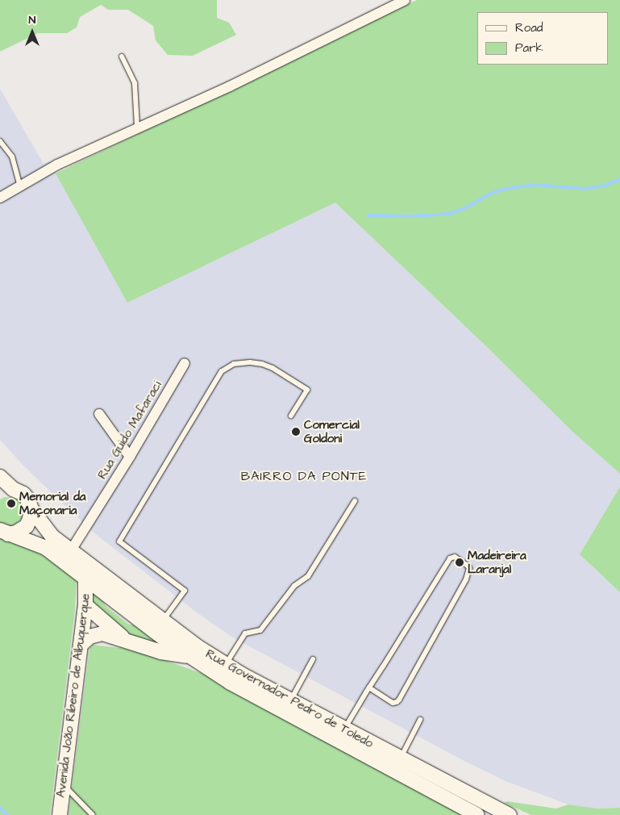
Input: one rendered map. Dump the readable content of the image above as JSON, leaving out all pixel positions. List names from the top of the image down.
{
  "streets": {
    "main road": ["Avenida João Ribeiro de Albuquerque", "Rua Governador Pedro de Toledo"],
    "street": ["Rua Guido Mafaraci"]
  },
  "crossings": [
    ["Rua Guido Mafaraci", "Rua Governador Pedro de Toledo"],
    ["Avenida João Ribeiro de Albuquerque", "Rua Governador Pedro de Toledo"]
  ],
  "districts": ["BAIRRO DA PONTE"],
  "places": ["Comercial Goldoni", "Memorial da Maçonaria", "Madeireira Laranjal"],
  "legend": ["Road", "Park"],
  "north": "top"
}
